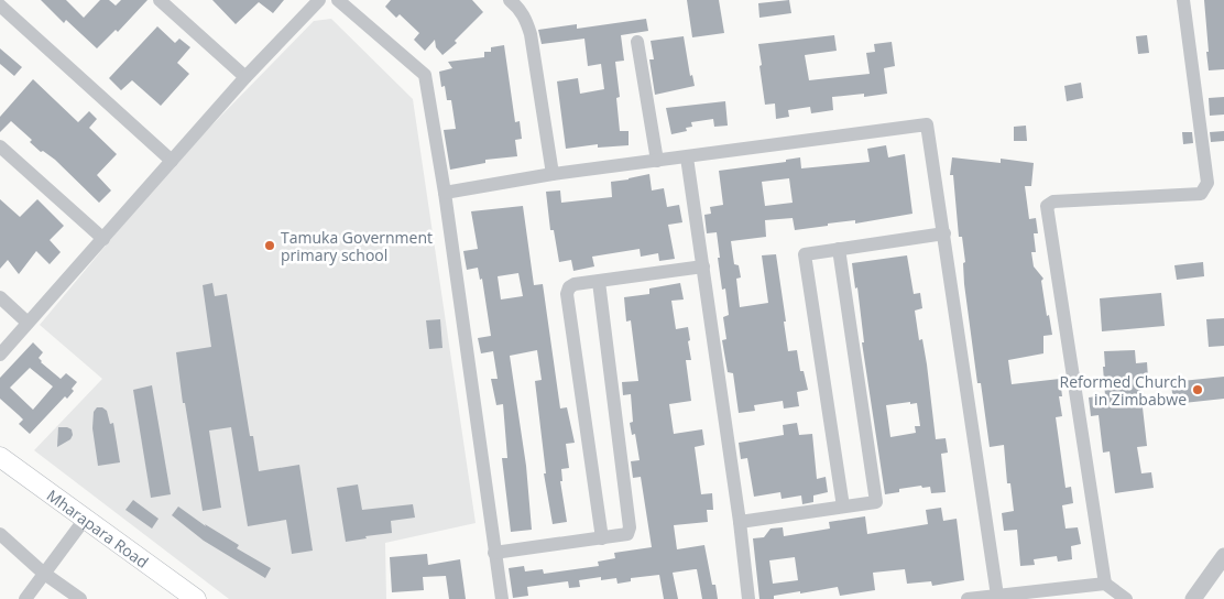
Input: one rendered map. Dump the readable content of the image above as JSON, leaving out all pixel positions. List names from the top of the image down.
{
  "streets": {
    "main road": ["Mharapara Road"]
  },
  "places": ["Tamuka Government primary school", "Reformed Church in Zimbabwe"]
}
